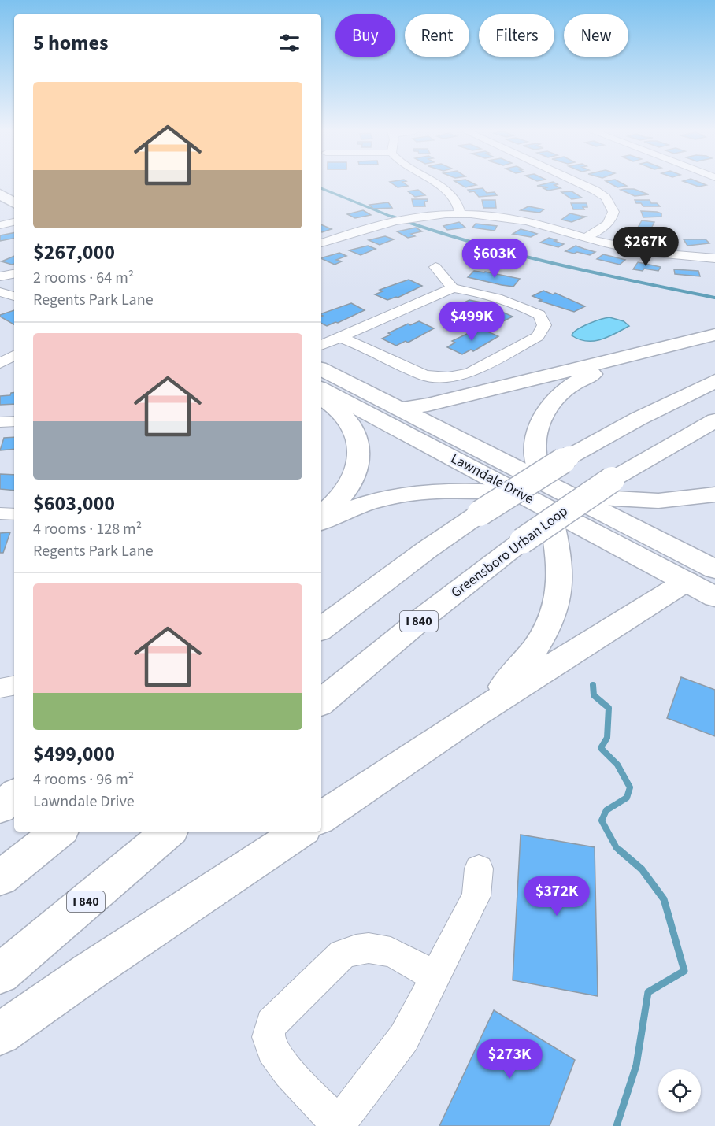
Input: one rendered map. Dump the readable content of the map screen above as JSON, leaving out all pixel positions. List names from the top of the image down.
{
  "streets": {
    "main road": ["Lawndale Drive", "Greensboro Urban Loop", "I 840"]
  },
  "page": {
    "chip": [
      "Buy",
      "Rent",
      "Filters",
      "New"
    ],
    "heading": "5 homes",
    "list": [
      {
        "name": "$267,000",
        "note": "2 rooms · 64 m² · Regents Park Lane"
      },
      {
        "name": "$603,000",
        "note": "4 rooms · 128 m² · Regents Park Lane"
      },
      {
        "name": "$499,000",
        "note": "4 rooms · 96 m² · Lawndale Drive"
      }
    ],
    "price": [
      "$267K",
      "$603K",
      "$499K",
      "$372K",
      "$273K"
    ]
  }
}
